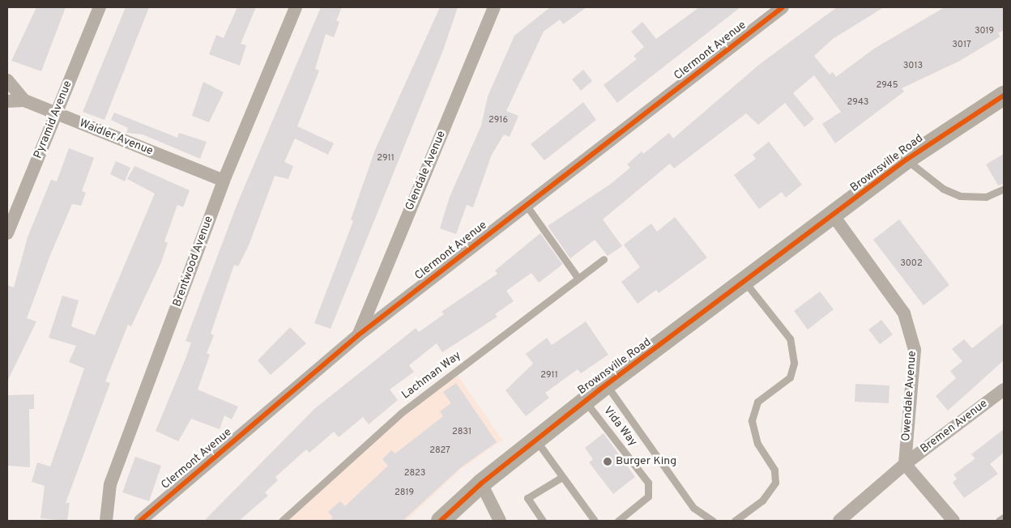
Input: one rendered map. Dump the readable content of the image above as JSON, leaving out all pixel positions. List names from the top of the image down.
{
  "streets": {
    "main road": ["Brownsville Road"],
    "street": [
      "Clermont Avenue",
      "Pyramid Avenue",
      "Waidler Avenue",
      "Glendale Avenue",
      "Brentwood Avenue",
      "Owendale Avenue",
      "Bremen Avenue"
    ],
    "lane": ["Lachman Way", "Vida Way"]
  },
  "crossings": [
    ["Clermont Avenue", "Glendale Avenue"],
    ["Pyramid Avenue", "Waidler Avenue"],
    ["Waidler Avenue", "Brentwood Avenue"],
    ["Brownsville Road", "Owendale Avenue"],
    ["Brownsville Road", "Vida Way"],
    ["Owendale Avenue", "Bremen Avenue"]
  ],
  "places": ["Burger King"],
  "house_numbers": [
    "3019",
    "3017",
    "3013",
    "2945",
    "2943",
    "2916",
    "2911",
    "3002",
    "2911",
    "2831",
    "2827",
    "2823",
    "2819"
  ]
}
